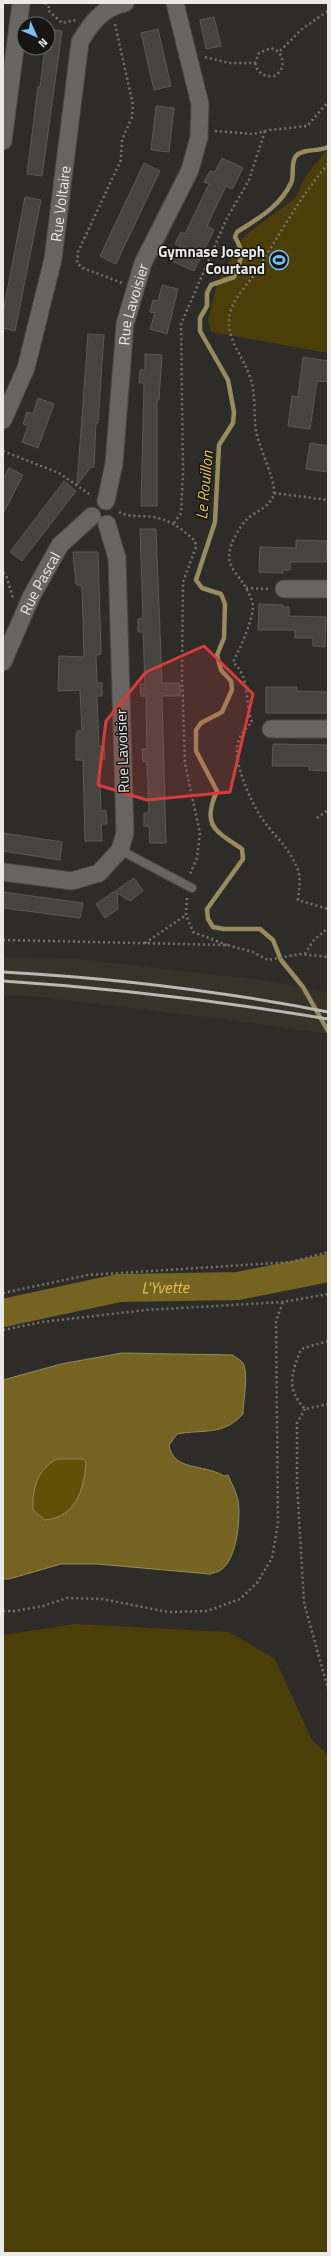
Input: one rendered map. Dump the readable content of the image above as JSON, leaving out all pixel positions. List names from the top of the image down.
{
  "streets": {
    "street": ["Rue Voltaire", "Rue Lavoisier", "Rue Pascal"]
  },
  "crossings": [
    ["Rue Lavoisier", "Rue Pascal"]
  ],
  "water": ["Le Rouillon", "L'Yvette"],
  "places": {
    "sports": ["Gymnase Joseph Courtand"]
  },
  "north": "bottom right"
}
